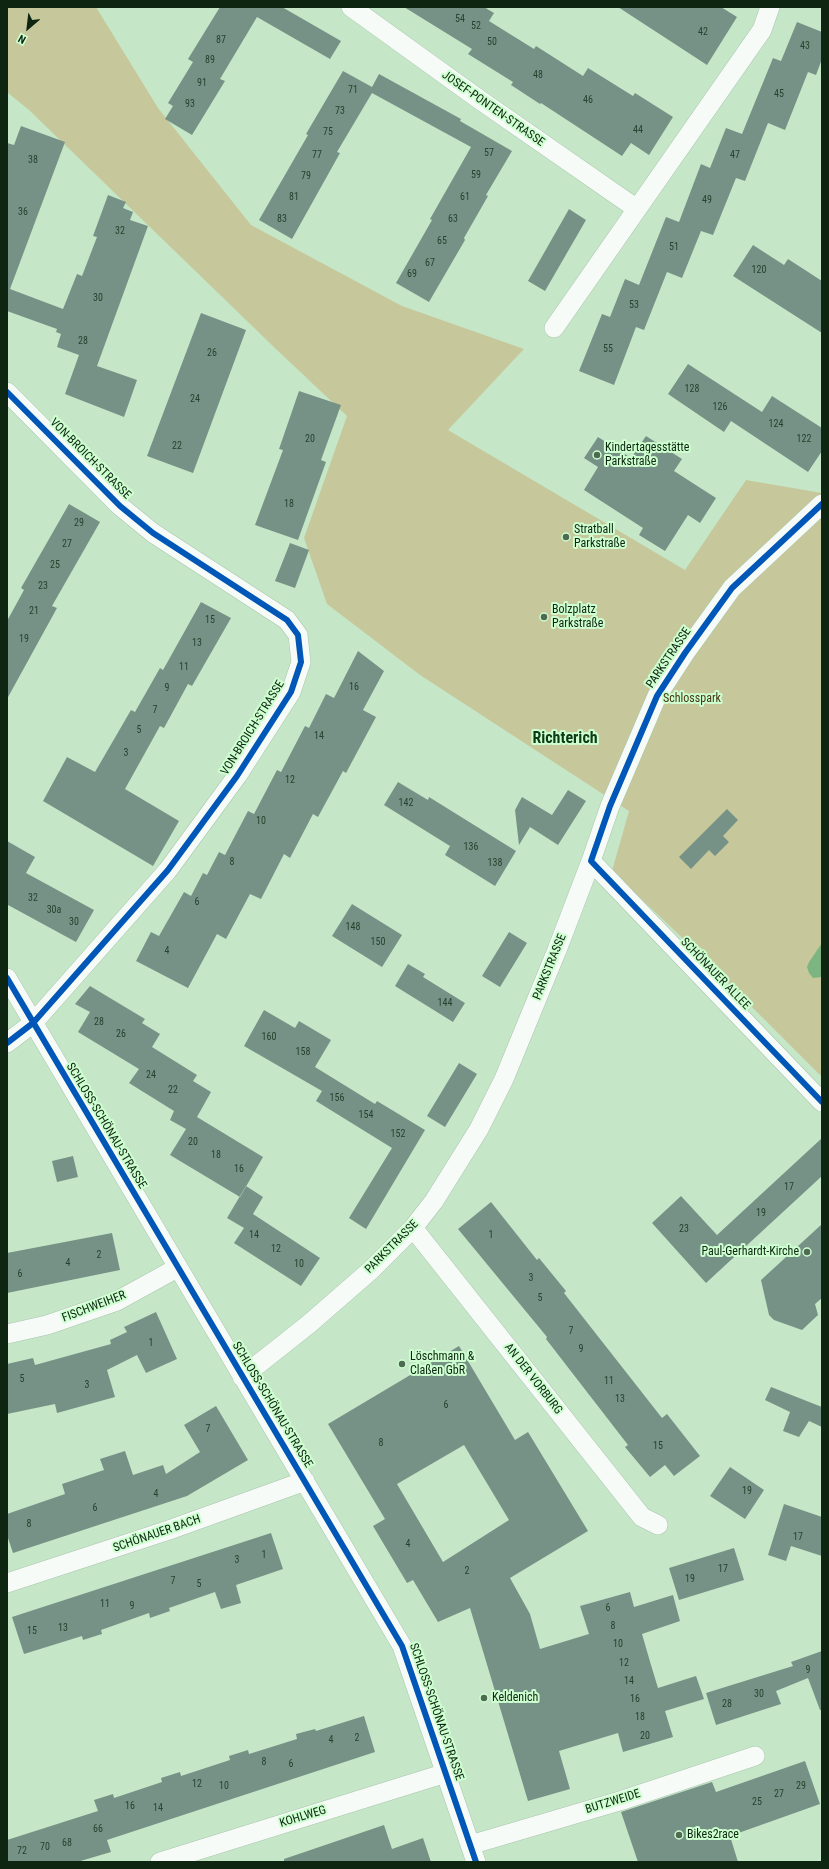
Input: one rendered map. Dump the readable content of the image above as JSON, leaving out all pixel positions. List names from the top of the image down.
{
  "streets": {
    "street": [
      "JOSEF-PONTEN-STRASSE",
      "VON-BROICH-STRASSE",
      "PARKSTRASSE",
      "SCHÖNAUER ALLEE",
      "SCHLOSS-SCHÖNAU-STRASSE",
      "FISCHWEIHER",
      "AN DER VORBURG",
      "SCHÖNAUER BACH",
      "BUTZWEIDE",
      "KOHLWEG"
    ]
  },
  "crossings": [
    ["VON-BROICH-STRASSE", "SCHLOSS-SCHÖNAU-STRASSE"],
    ["PARKSTRASSE", "SCHÖNAUER ALLEE"],
    ["PARKSTRASSE", "SCHLOSS-SCHÖNAU-STRASSE"],
    ["PARKSTRASSE", "AN DER VORBURG"],
    ["SCHLOSS-SCHÖNAU-STRASSE", "FISCHWEIHER"],
    ["SCHLOSS-SCHÖNAU-STRASSE", "SCHÖNAUER BACH"],
    ["SCHLOSS-SCHÖNAU-STRASSE", "BUTZWEIDE"],
    ["SCHLOSS-SCHÖNAU-STRASSE", "KOHLWEG"]
  ],
  "districts": ["Richterich"],
  "parks": ["Schlosspark"],
  "places": [
    "Kindertagesstätte Parkstraße",
    "Stratball Parkstraße",
    "Bolzplatz Parkstraße",
    "Paul-Gerhardt-Kirche",
    "Löschmann & Claßen GbR",
    "Keldenich",
    "Bikes2race"
  ],
  "house_numbers": [
    "54",
    "52",
    "42",
    "87",
    "50",
    "43",
    "89",
    "48",
    "91",
    "71",
    "45",
    "46",
    "93",
    "73",
    "44",
    "75",
    "57",
    "77",
    "47",
    "38",
    "59",
    "79",
    "81",
    "61",
    "49",
    "36",
    "83",
    "63",
    "32",
    "65",
    "51",
    "67",
    "120",
    "69",
    "30",
    "53",
    "28",
    "55",
    "26",
    "128",
    "24",
    "126",
    "124",
    "20",
    "122",
    "22",
    "18",
    "29",
    "27",
    "25",
    "23",
    "21",
    "15",
    "19",
    "13",
    "11",
    "16",
    "9",
    "7",
    "5",
    "14",
    "3",
    "12",
    "142",
    "10",
    "136",
    "8",
    "138",
    "32",
    "6",
    "30a",
    "30",
    "148",
    "150",
    "4",
    "144",
    "28",
    "26",
    "160",
    "158",
    "24",
    "22",
    "156",
    "154",
    "152",
    "20",
    "18",
    "16",
    "17",
    "19",
    "23",
    "14",
    "1",
    "12",
    "2",
    "4",
    "10",
    "6",
    "3",
    "5",
    "7",
    "1",
    "9",
    "5",
    "11",
    "3",
    "13",
    "6",
    "7",
    "8",
    "15",
    "19",
    "4",
    "6",
    "8",
    "17",
    "4",
    "1",
    "3",
    "17",
    "2",
    "19",
    "7",
    "5",
    "11",
    "9",
    "6",
    "8",
    "13",
    "15",
    "10",
    "12",
    "9",
    "14",
    "30",
    "16",
    "28",
    "18",
    "20",
    "2",
    "4",
    "8",
    "6",
    "12",
    "10",
    "29",
    "27",
    "25",
    "16",
    "14",
    "66",
    "68",
    "70",
    "72"
  ],
  "north": "bottom left"
}
